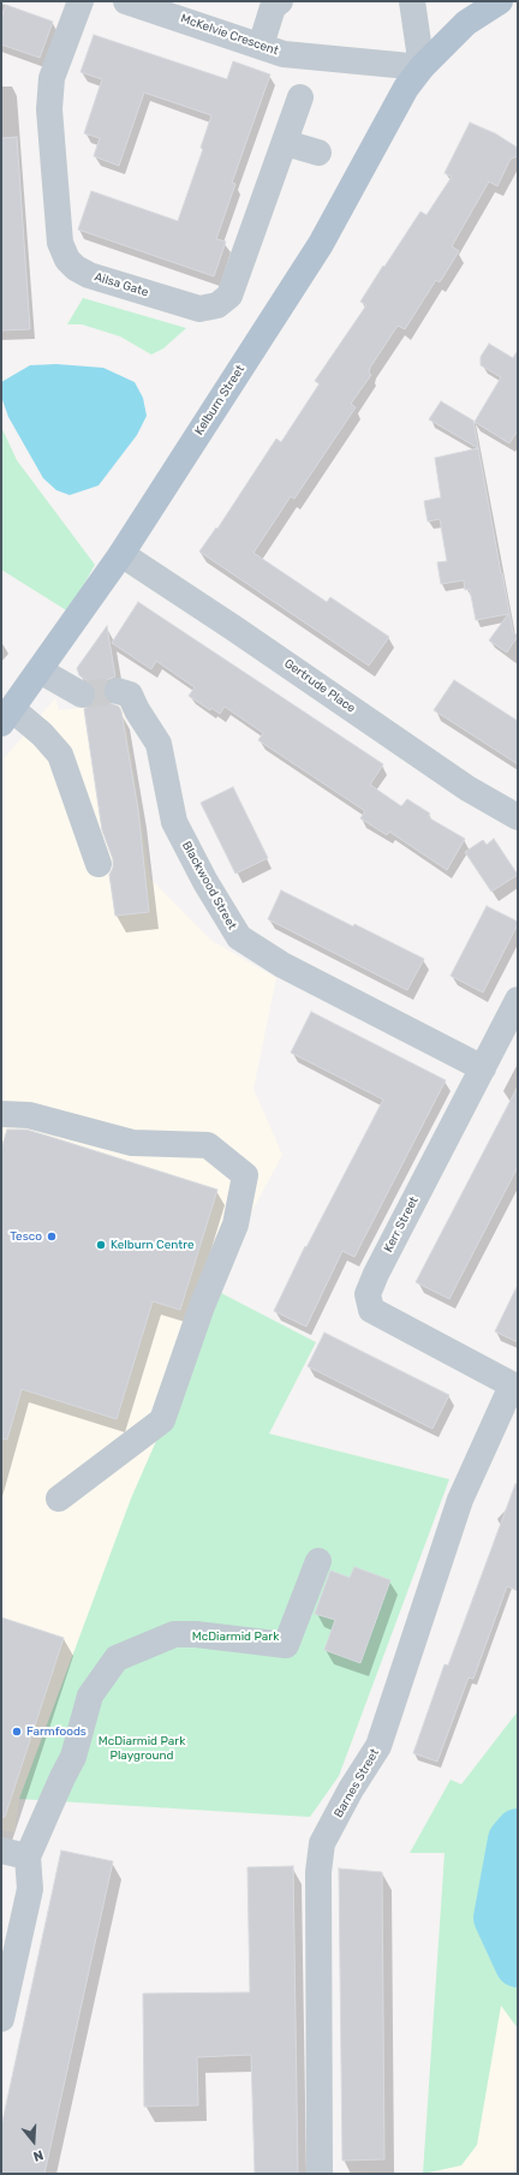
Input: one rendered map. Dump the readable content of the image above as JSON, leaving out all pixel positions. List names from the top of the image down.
{
  "streets": {
    "main road": ["Kelburn Street"],
    "street": [
      "McKelvie Crescent",
      "Ailsa Gate",
      "Gertrude Place",
      "Blackwood Street",
      "Kerr Street",
      "Barnes Street"
    ]
  },
  "crossings": [
    ["McKelvie Crescent", "Kelburn Street"],
    ["Kelburn Street", "Gertrude Place"],
    ["Blackwood Street", "Kerr Street"],
    ["Kerr Street", "Barnes Street"]
  ],
  "parks": ["McDiarmid Park", "McDiarmid Park Playground"],
  "places": ["Tesco", "Kelburn Centre", "Farmfoods"],
  "north": "bottom"
}
